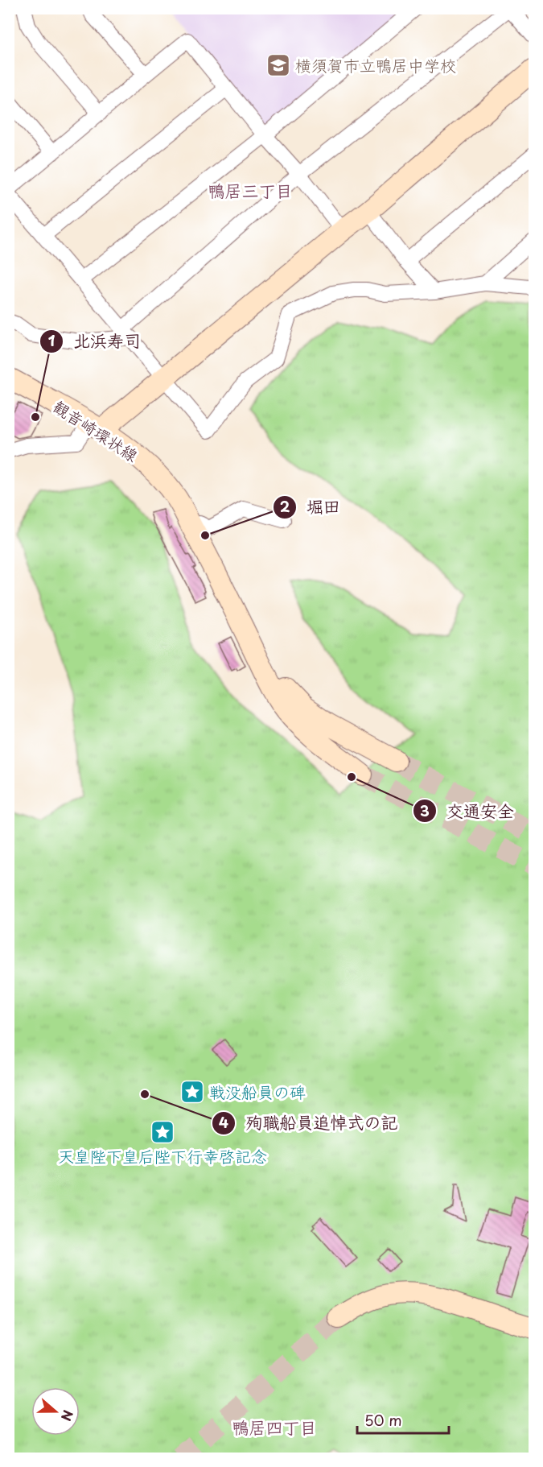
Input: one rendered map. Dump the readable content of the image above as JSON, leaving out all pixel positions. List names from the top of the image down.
{
  "streets": {
    "street": ["観音崎環状線"]
  },
  "districts": ["鴨居三丁目", "鴨居四丁目"],
  "places": {
    "school or university": ["横須賀市立鴨居中学校"],
    "other": [
      "北浜寿司",
      "堀田",
      "交通安全",
      "殉職船員追悼式の記"
    ],
    "place": ["戦没船員の碑", "天皇陛下皇后陛下行幸啓記念"]
  },
  "scale_bar": "50 m",
  "north": "right"
}
